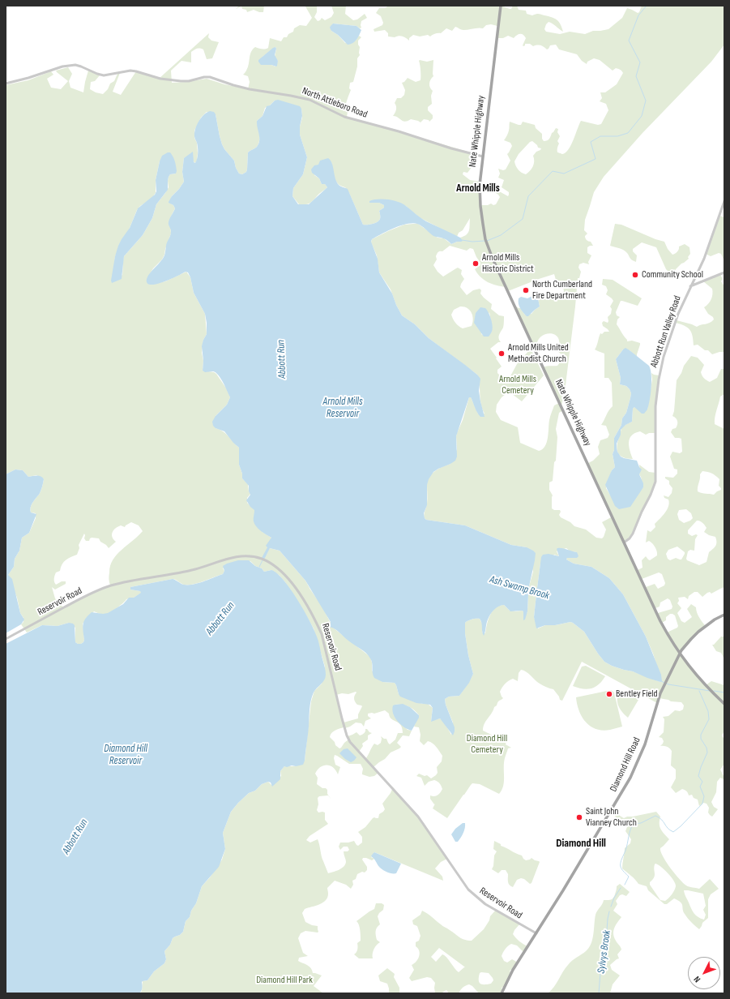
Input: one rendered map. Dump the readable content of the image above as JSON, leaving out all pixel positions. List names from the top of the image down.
{
  "streets": {
    "main road": ["Nate Whipple Highway", "Diamond Hill Road"],
    "street": ["North Attleboro Road", "Abbott Run Valley Road", "Reservoir Road"]
  },
  "crossings": [
    ["North Attleboro Road", "Nate Whipple Highway"],
    ["Nate Whipple Highway", "Abbott Run Valley Road"],
    ["Nate Whipple Highway", "Diamond Hill Road"],
    ["Reservoir Road", "Diamond Hill Road"]
  ],
  "districts": ["Arnold Mills", "Diamond Hill"],
  "water": [
    "Abbott Run",
    "Arnold Mills Reservoir",
    "Ash Swamp Brook",
    "Diamond Hill Reservoir",
    "Sylvys Brook"
  ],
  "parks": ["Arnold Mills Cemetery", "Diamond Hill Cemetery", "Diamond Hill Park"],
  "places": [
    "Arnold Mills Historic District",
    "Community School",
    "North Cumberland Fire Department",
    "Arnold Mills United Methodist Church",
    "Bentley Field",
    "Saint John Vianney Church"
  ],
  "north": "bottom left"
}
